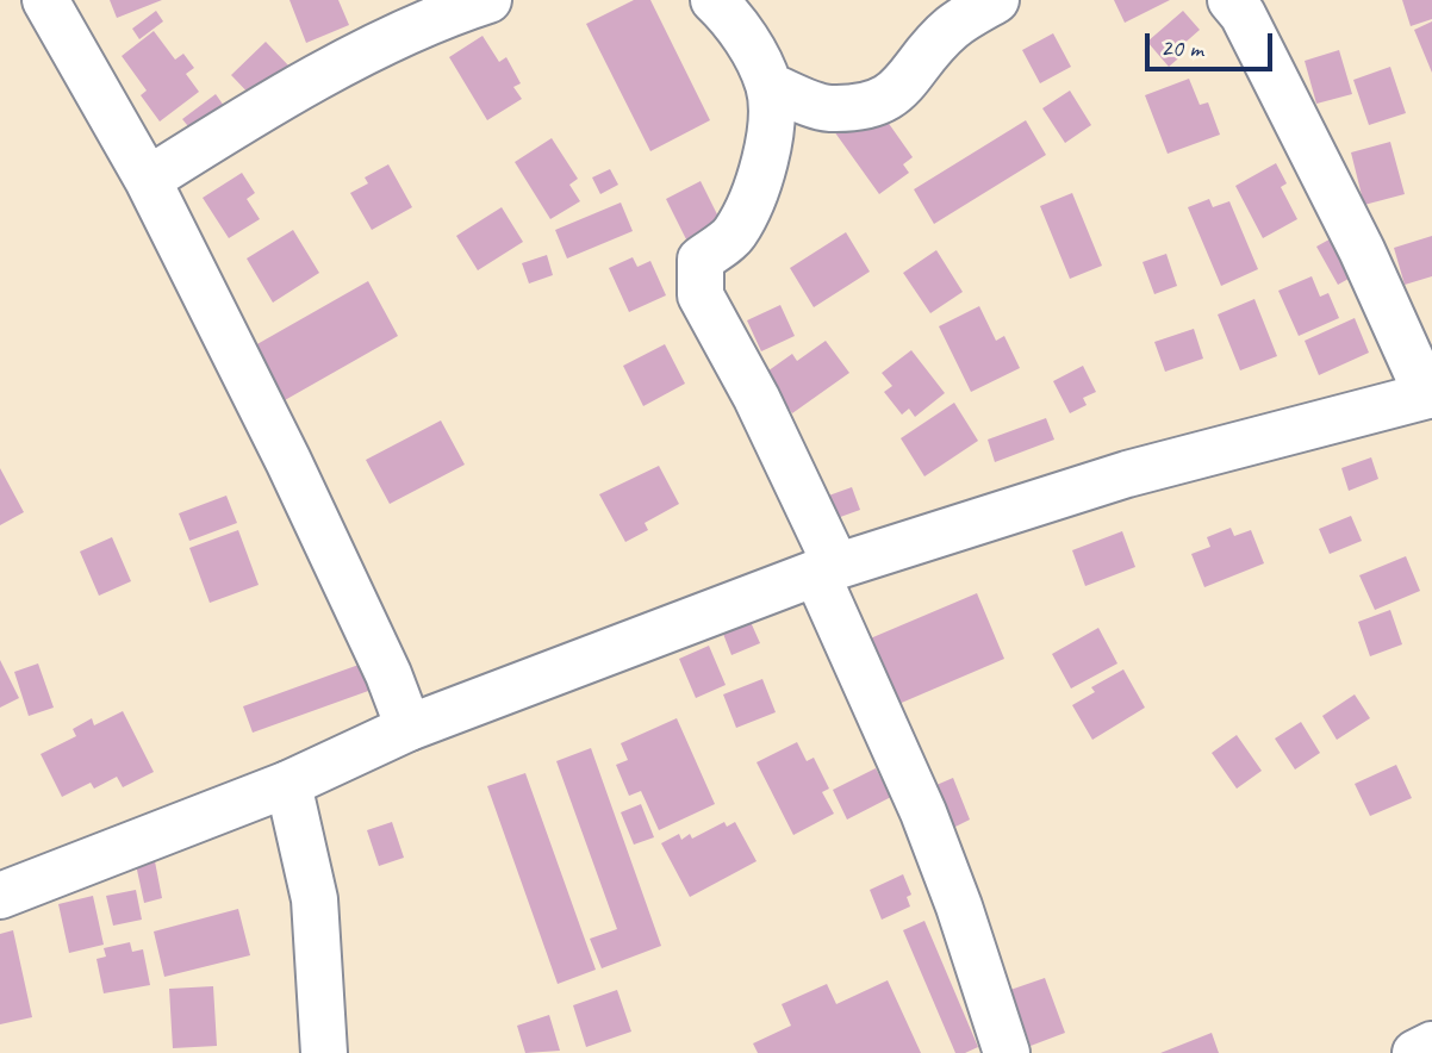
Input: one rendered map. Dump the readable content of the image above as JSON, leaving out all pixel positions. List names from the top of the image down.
{
  "scale_bar": "20 m"
}
